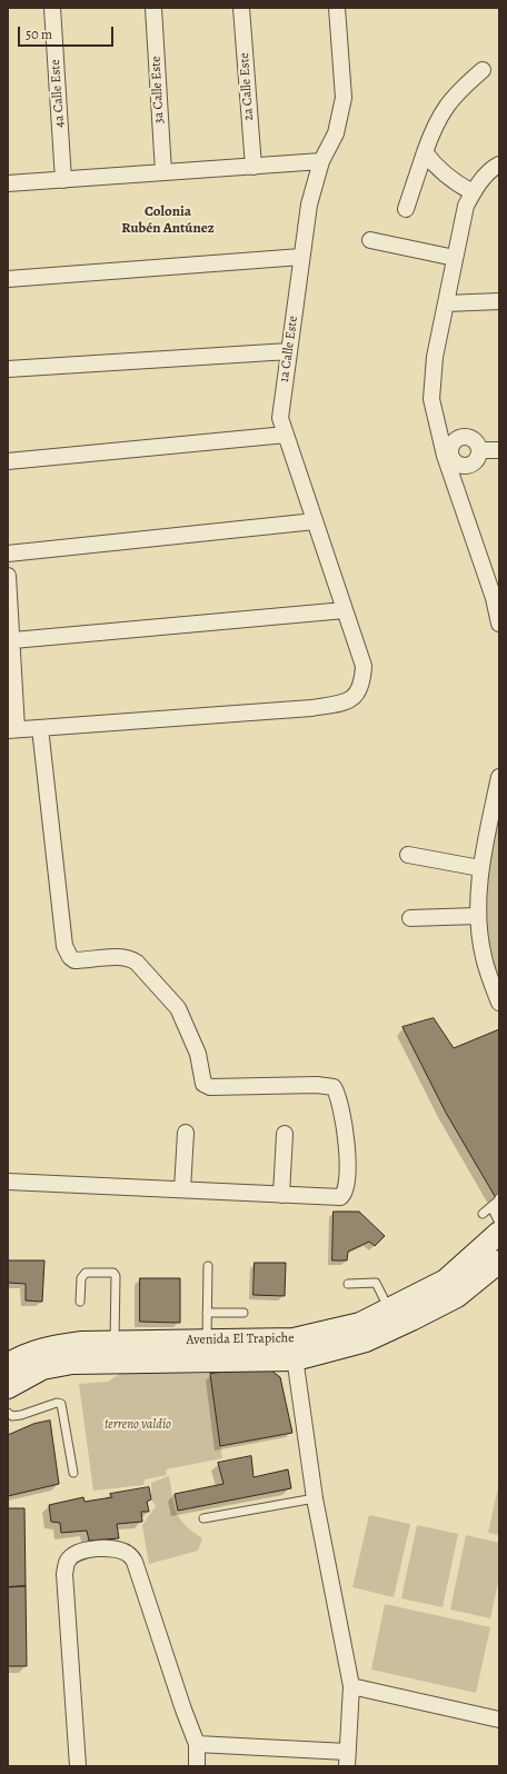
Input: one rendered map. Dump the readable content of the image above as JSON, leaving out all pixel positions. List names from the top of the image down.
{
  "streets": {
    "main road": ["Avenida El Trapiche"],
    "street": [
      "2a Calle Este",
      "3a Calle Este",
      "4a Calle Este",
      "1a Calle Este"
    ]
  },
  "districts": ["Colonia Rubén Antúnez"],
  "parks": ["terreno valdío"],
  "scale_bar": "50 m"
}
